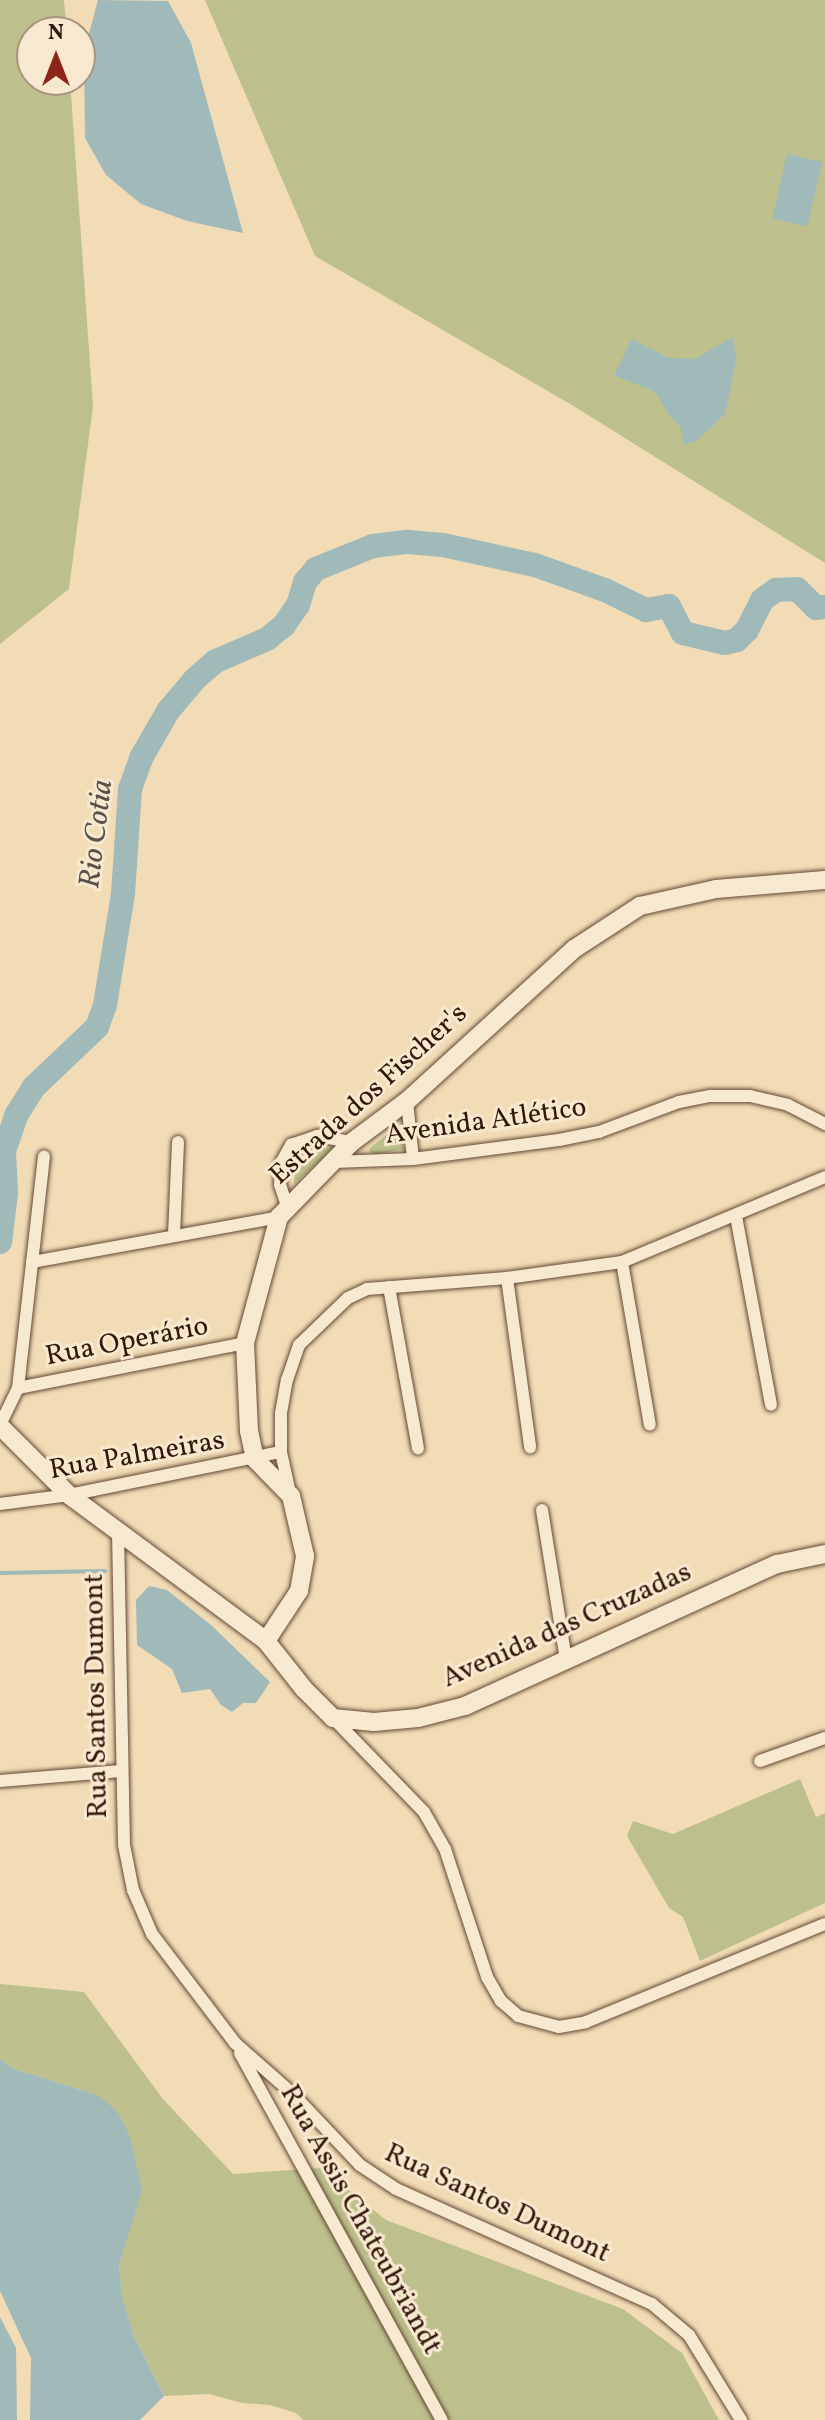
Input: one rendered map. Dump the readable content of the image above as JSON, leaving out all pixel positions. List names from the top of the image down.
{
  "streets": {
    "street": [
      "Estrada dos Fischer's",
      "Avenida Atlético",
      "Rua Operário",
      "Rua Palmeiras",
      "Avenida das Cruzadas",
      "Rua Santos Dumont",
      "Rua Assis Chateubriandt"
    ]
  },
  "crossings": [
    ["Estrada dos Fischer's", "Avenida Atlético"],
    ["Estrada dos Fischer's", "Rua Operário"],
    ["Estrada dos Fischer's", "Rua Palmeiras"],
    ["Rua Santos Dumont", "Rua Assis Chateubriandt"]
  ],
  "water": ["Rio Cotia"],
  "north": "top"
}
